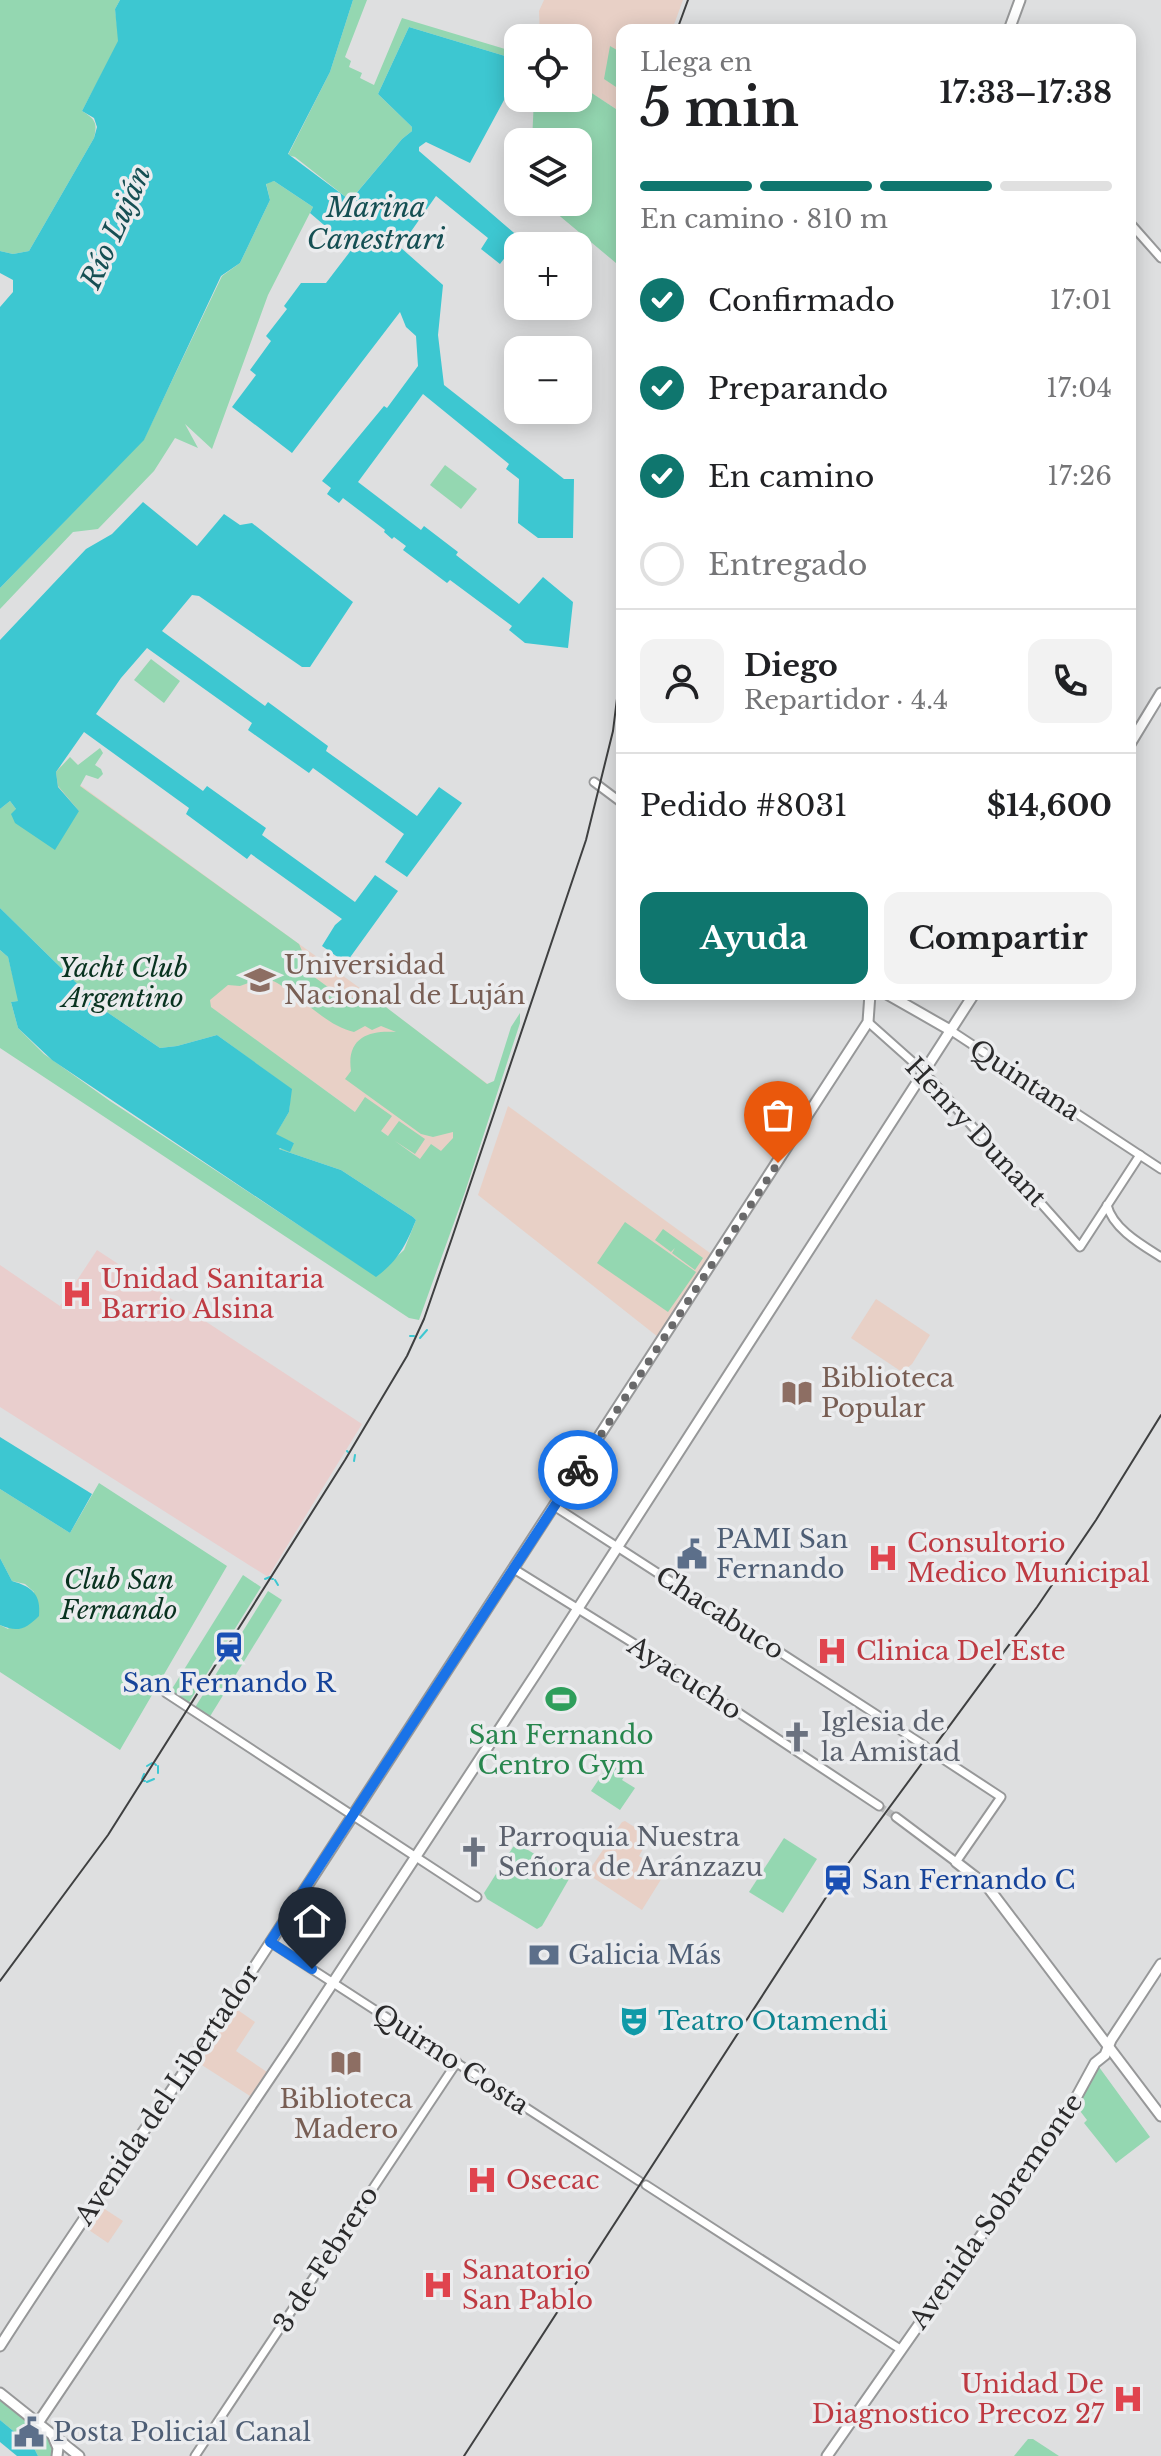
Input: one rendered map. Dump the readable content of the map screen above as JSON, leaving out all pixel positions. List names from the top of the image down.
{
  "streets": {
    "main road": ["Quintana", "Avenida del Libertador", "Avenida Sobremonte"],
    "street": [
      "Henry Dunant",
      "Chacabuco",
      "Ayacucho",
      "Quirno Costa",
      "3 de Febrero"
    ]
  },
  "crossings": [
    ["Henry Dunant", "Avenida del Libertador"],
    ["Chacabuco", "Avenida del Libertador"],
    ["Ayacucho", "Avenida del Libertador"],
    ["Quirno Costa", "Avenida del Libertador"],
    ["Quirno Costa", "Avenida Sobremonte"],
    ["Quirno Costa", "3 de Febrero"]
  ],
  "water": ["Marina Canestrari", "Río Luján"],
  "parks": ["Yacht Club Argentino", "Club San Fernando"],
  "places": {
    "school or university": ["Universidad Nacional de Luján"],
    "hospital": [
      "Unidad Sanitaria Barrio Alsina",
      "Consultorio Medico Municipal",
      "Clinica Del Este",
      "Osecac",
      "Sanatorio San Pablo",
      "Unidad De Diagnostico Precoz 27"
    ],
    "library": ["Biblioteca Popular", "Biblioteca Madero"],
    "public building": ["PAMI San Fernando", "Posta Policial Canal"],
    "station": ["San Fernando R", "San Fernando C"],
    "sports": ["San Fernando Centro Gym"],
    "church": ["Iglesia de la Amistad", "Parroquia Nuestra Señora de Aránzazu"],
    "bank": ["Galicia Más"],
    "theatre": ["Teatro Otamendi"]
  },
  "page": {
    "map_buttons": ["+", "−"],
    "heading": ["5 min", "Llega en", "17:33–17:38"],
    "panel": [
      "Diego",
      "Repartidor · 4.4",
      "Pedido #8031",
      "$14,600"
    ],
    "bar": "En camino · 810 m",
    "list": [
      ["Confirmado", "17:01"],
      ["Preparando", "17:04"],
      ["En camino", "17:26"],
      "Entregado"
    ],
    "buttons": ["Ayuda", "Compartir"]
  }
}
